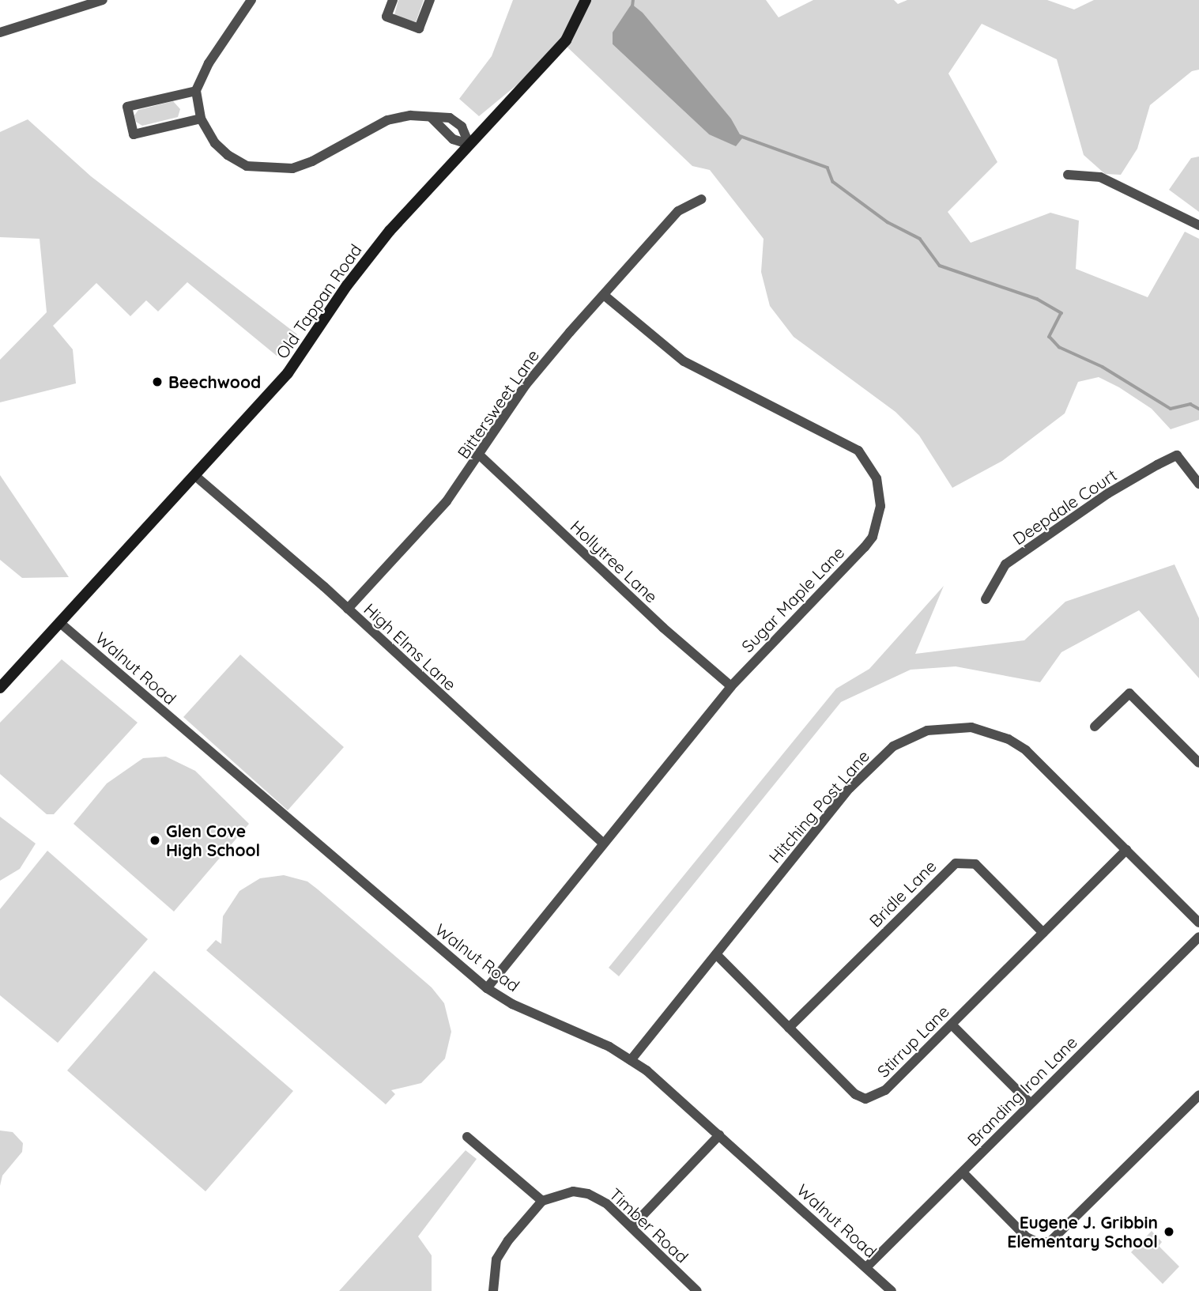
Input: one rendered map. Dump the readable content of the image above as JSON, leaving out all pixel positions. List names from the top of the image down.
{
  "streets": {
    "street": [
      "Old Tappan Road",
      "Bittersweet Lane",
      "Deepdale Court",
      "Hollytree Lane",
      "Sugar Maple Lane",
      "High Elms Lane",
      "Walnut Road",
      "Hitching Post Lane",
      "Bridle Lane",
      "Stirrup Lane",
      "Branding Iron Lane",
      "Timber Road"
    ]
  },
  "crossings": [
    ["Old Tappan Road", "High Elms Lane"],
    ["Old Tappan Road", "Walnut Road"],
    ["Bittersweet Lane", "Hollytree Lane"],
    ["Bittersweet Lane", "Sugar Maple Lane"],
    ["Bittersweet Lane", "High Elms Lane"],
    ["Hollytree Lane", "Sugar Maple Lane"],
    ["Sugar Maple Lane", "High Elms Lane"],
    ["Sugar Maple Lane", "Walnut Road"],
    ["Walnut Road", "Hitching Post Lane"],
    ["Walnut Road", "Branding Iron Lane"],
    ["Hitching Post Lane", "Stirrup Lane"],
    ["Bridle Lane", "Stirrup Lane"]
  ],
  "places": ["Beechwood", "Glen Cove High School", "Eugene J. Gribbin Elementary School"]
}
